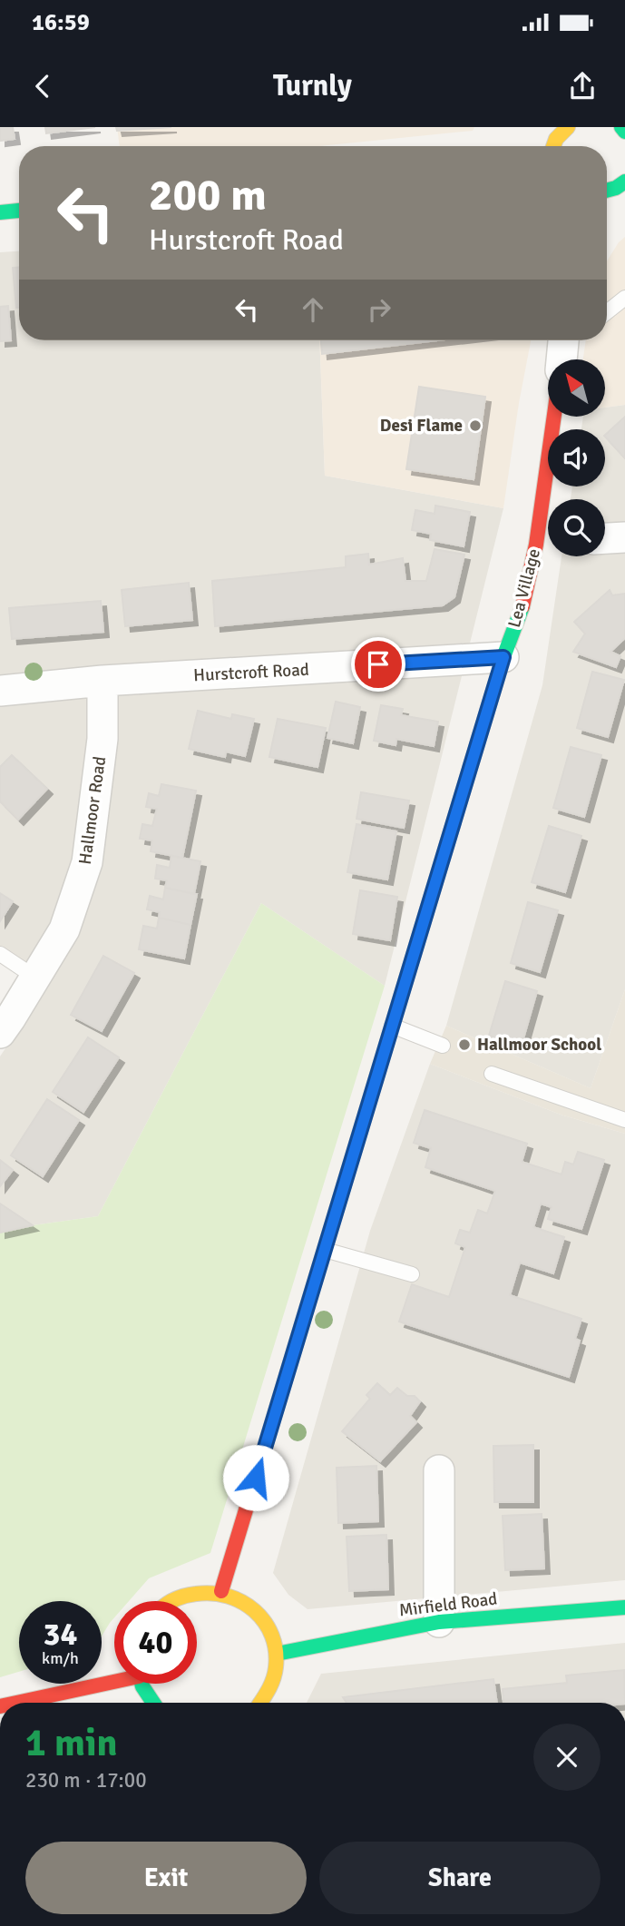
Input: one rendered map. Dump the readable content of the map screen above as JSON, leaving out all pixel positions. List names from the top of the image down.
{
  "streets": {
    "street": [
      "Lea Village",
      "Hurstcroft Road",
      "Hallmoor Road",
      "Mirfield Road"
    ]
  },
  "crossings": [
    ["Lea Village", "Hurstcroft Road"],
    ["Hurstcroft Road", "Hallmoor Road"]
  ],
  "places": ["Desi Flame", "Hallmoor School"],
  "north": "top left",
  "page": {
    "status": "16:59",
    "header": "Turnly",
    "turn": ["200 m", "Hurstcroft Road"],
    "speed": "34 km/h",
    "limit": "40",
    "heading": ["1 min", "230 m · 17:00"],
    "buttons": ["Exit", "Share"]
  }
}
